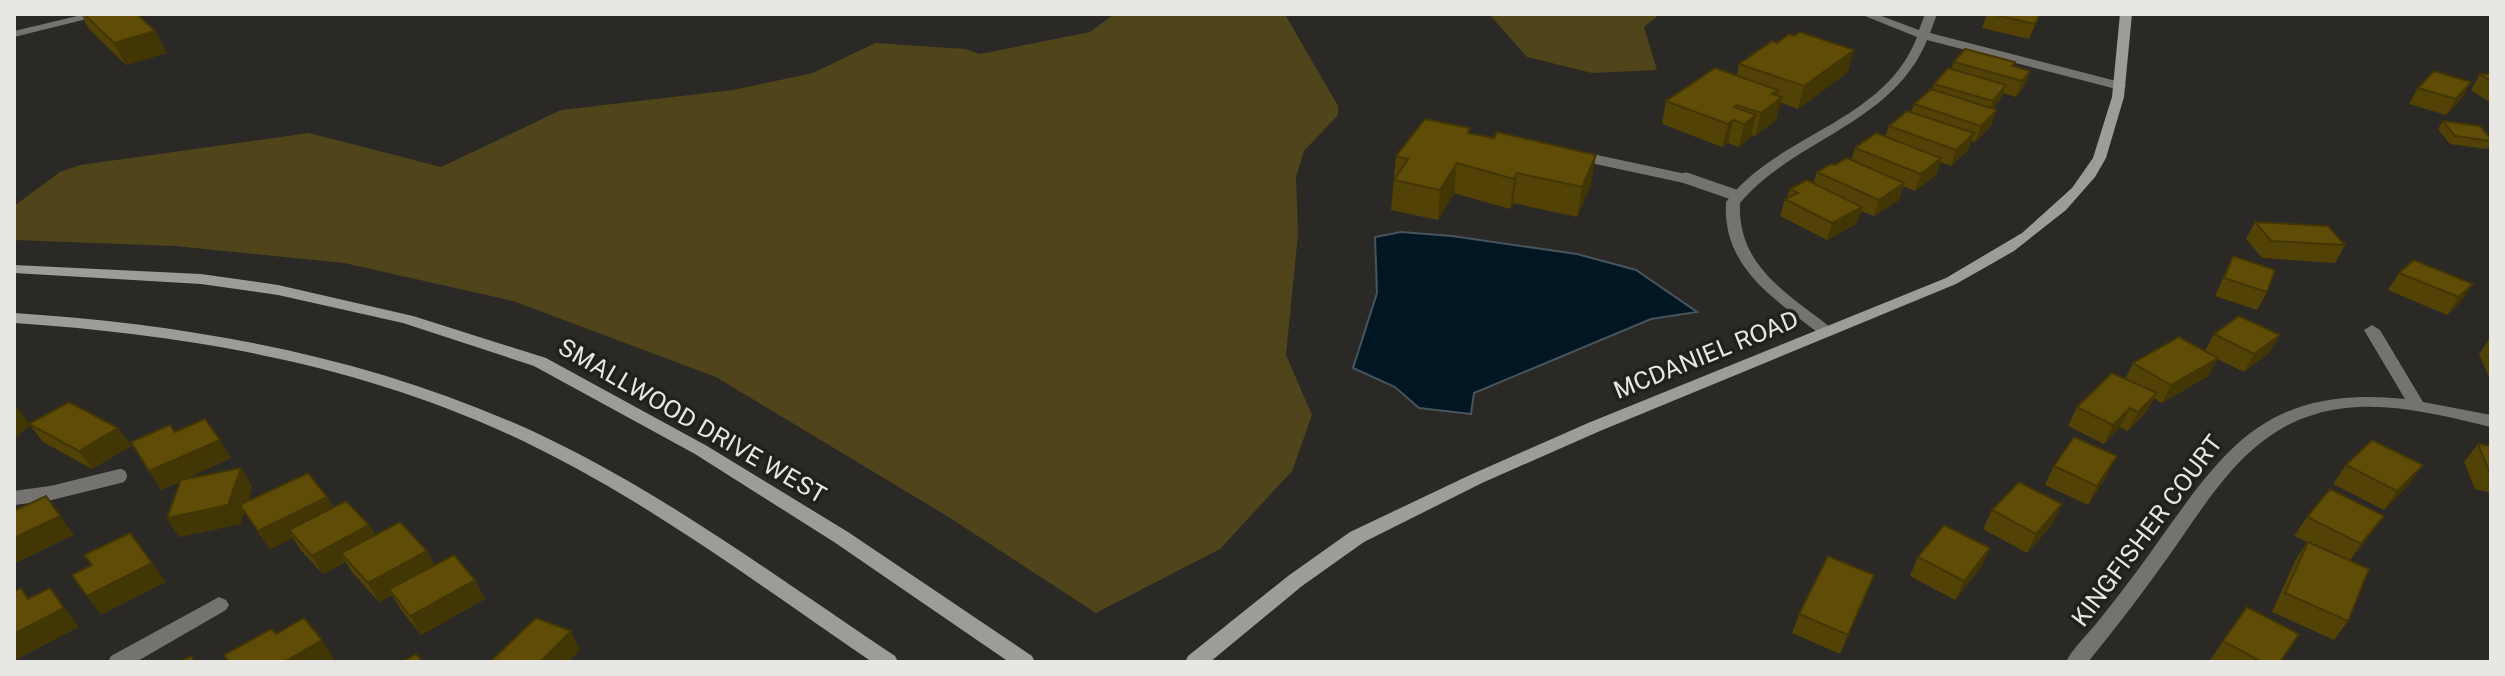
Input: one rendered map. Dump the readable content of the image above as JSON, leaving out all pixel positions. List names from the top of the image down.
{
  "streets": {
    "street": ["MCDANIEL ROAD", "SMALLWOOD DRIVE WEST", "KINGFISHER COURT"]
  }
}
